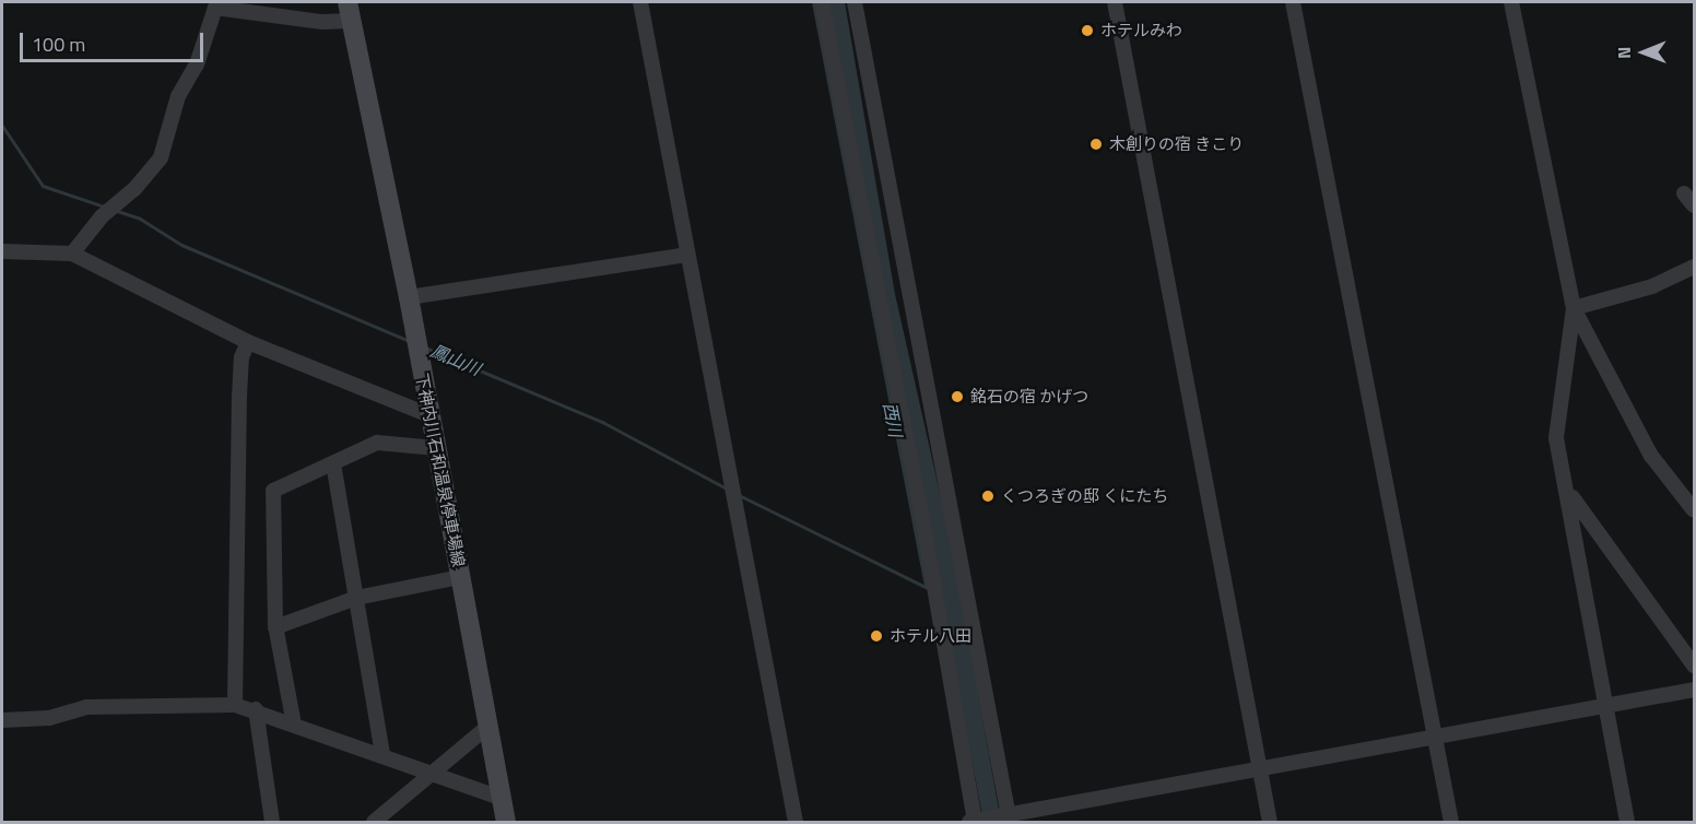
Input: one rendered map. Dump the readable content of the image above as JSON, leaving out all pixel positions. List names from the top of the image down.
{
  "streets": {
    "main road": ["下神内川石和温泉停車場線"]
  },
  "water": ["鳳山川", "西川"],
  "places": [
    "ホテルみわ",
    "木創りの宿 きこり",
    "銘石の宿 かげつ",
    "くつろぎの邸 くにたち",
    "ホテル八田"
  ],
  "scale_bar": "100 m",
  "north": "left"
}
